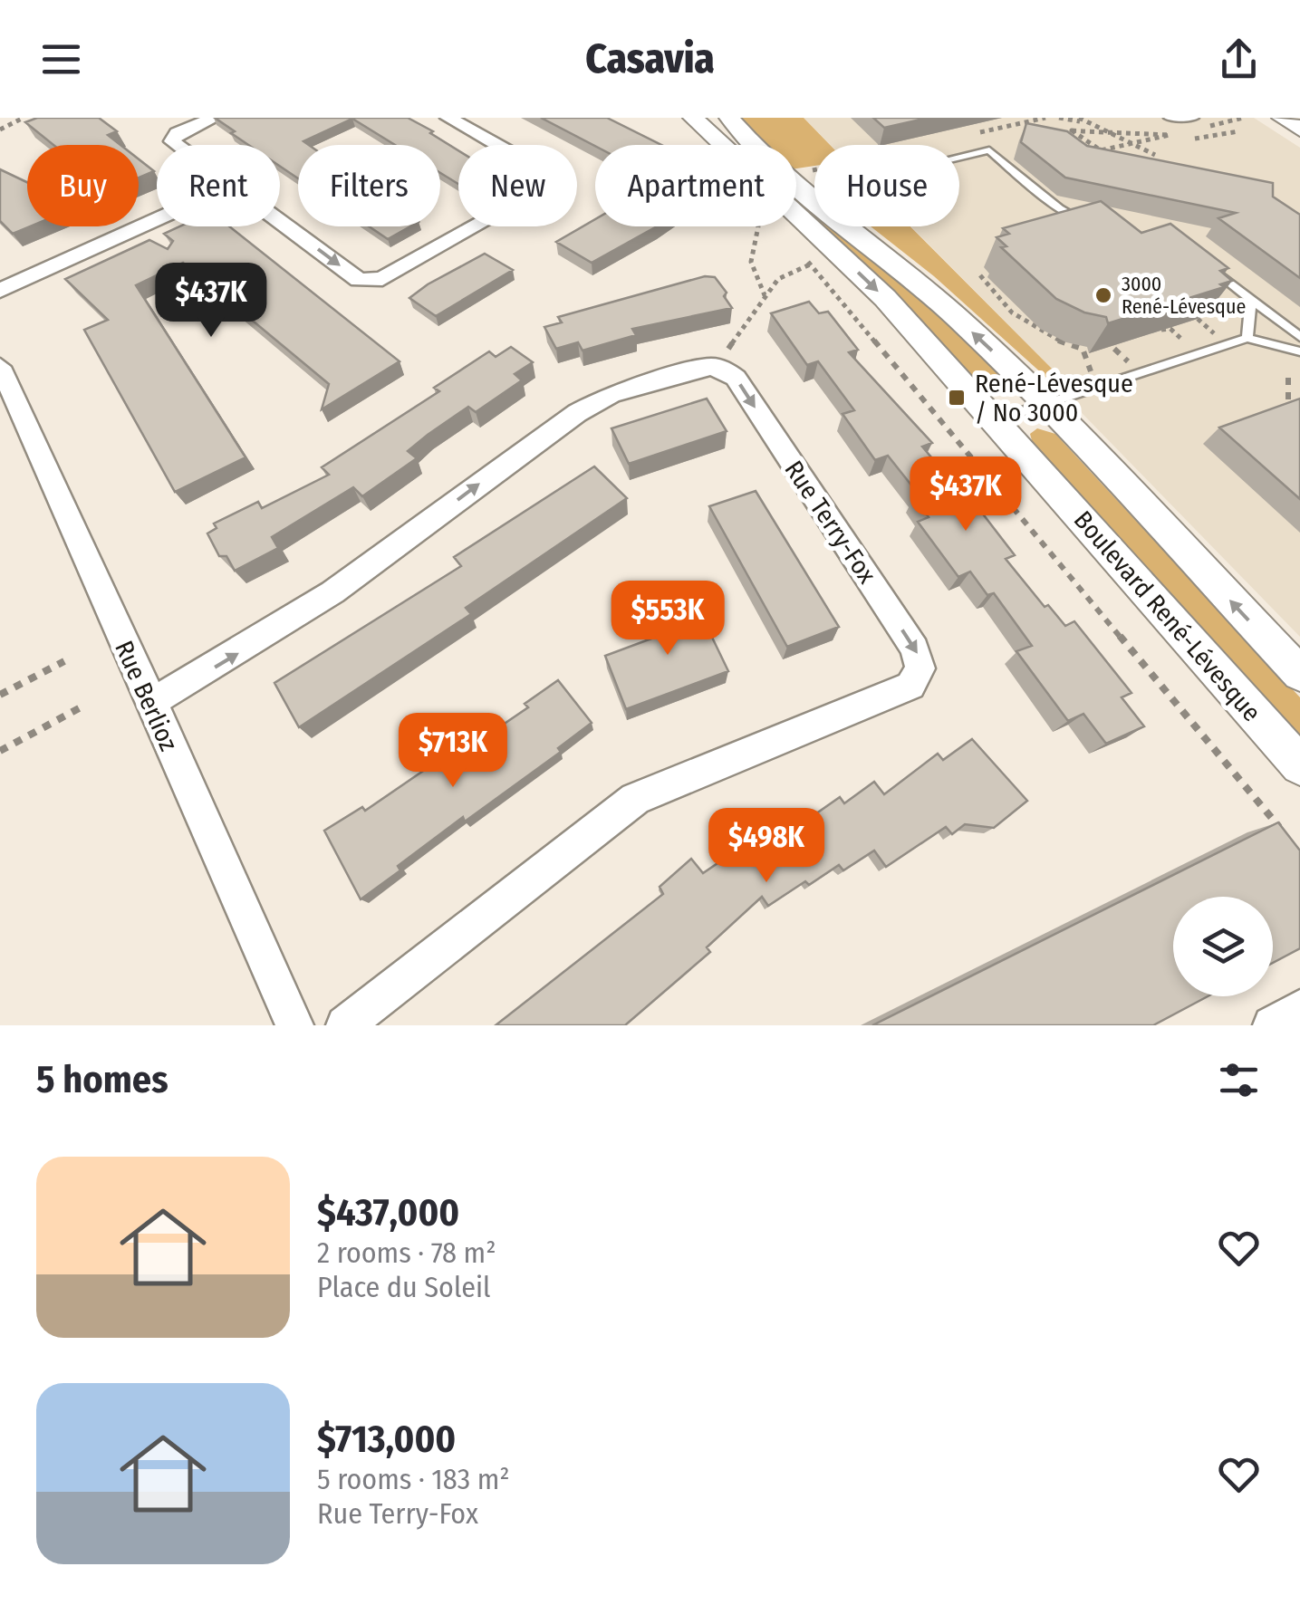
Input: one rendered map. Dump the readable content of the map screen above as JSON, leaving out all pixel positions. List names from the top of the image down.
{
  "streets": {
    "street": ["Rue Terry-Fox", "Boulevard René-Lévesque", "Rue Berlioz"]
  },
  "crossings": [
    ["Rue Terry-Fox", "Rue Berlioz"]
  ],
  "places": {
    "other": ["3000 René-Lévesque"],
    "transit": ["René-Lévesque / No 3000"]
  },
  "page": {
    "header": "Casavia",
    "chip": [
      "Buy",
      "Rent",
      "Filters",
      "New",
      "Apartment",
      "House"
    ],
    "price": [
      "$437K",
      "$437K",
      "$553K",
      "$713K",
      "$498K"
    ],
    "heading": "5 homes",
    "list": [
      {
        "name": "$437,000",
        "note": "2 rooms · 78 m² · Place du Soleil"
      },
      {
        "name": "$713,000",
        "note": "5 rooms · 183 m² · Rue Terry-Fox"
      }
    ]
  }
}
